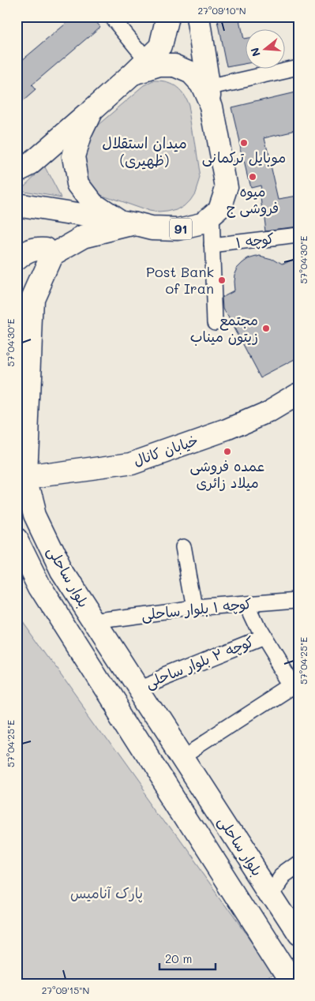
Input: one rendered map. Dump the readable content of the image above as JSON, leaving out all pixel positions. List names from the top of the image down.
{
  "streets": {
    "main road": ["91", "خیابان کانال", "بلوار ساحلی"],
    "street": ["کوچه ۱", "کوچه ۱ بلوار ساحلی", "کوچه ۲ بلوار ساحلی"]
  },
  "crossings": [
    ["خیابان کانال", "بلوار ساحلی"],
    ["بلوار ساحلی", "کوچه ۱ بلوار ساحلی"],
    ["بلوار ساحلی", "کوچه ۲ بلوار ساحلی"]
  ],
  "districts": ["میدان استقلال (ظهیری)"],
  "parks": ["پارک آنامیس"],
  "places": [
    "موبایل ترکمانی",
    "میوه فروشی ج",
    "Post Bank of Iran",
    "مجتمع زیتون میناب",
    "عمده فروشی میلاد زائری"
  ],
  "scale_bar": "20 m",
  "north": "left",
  "coordinates": [
    "27°09'10\"N",
    "57°04'30\"E",
    "57°04'25\"E",
    "27°09'15\"N"
  ]
}
